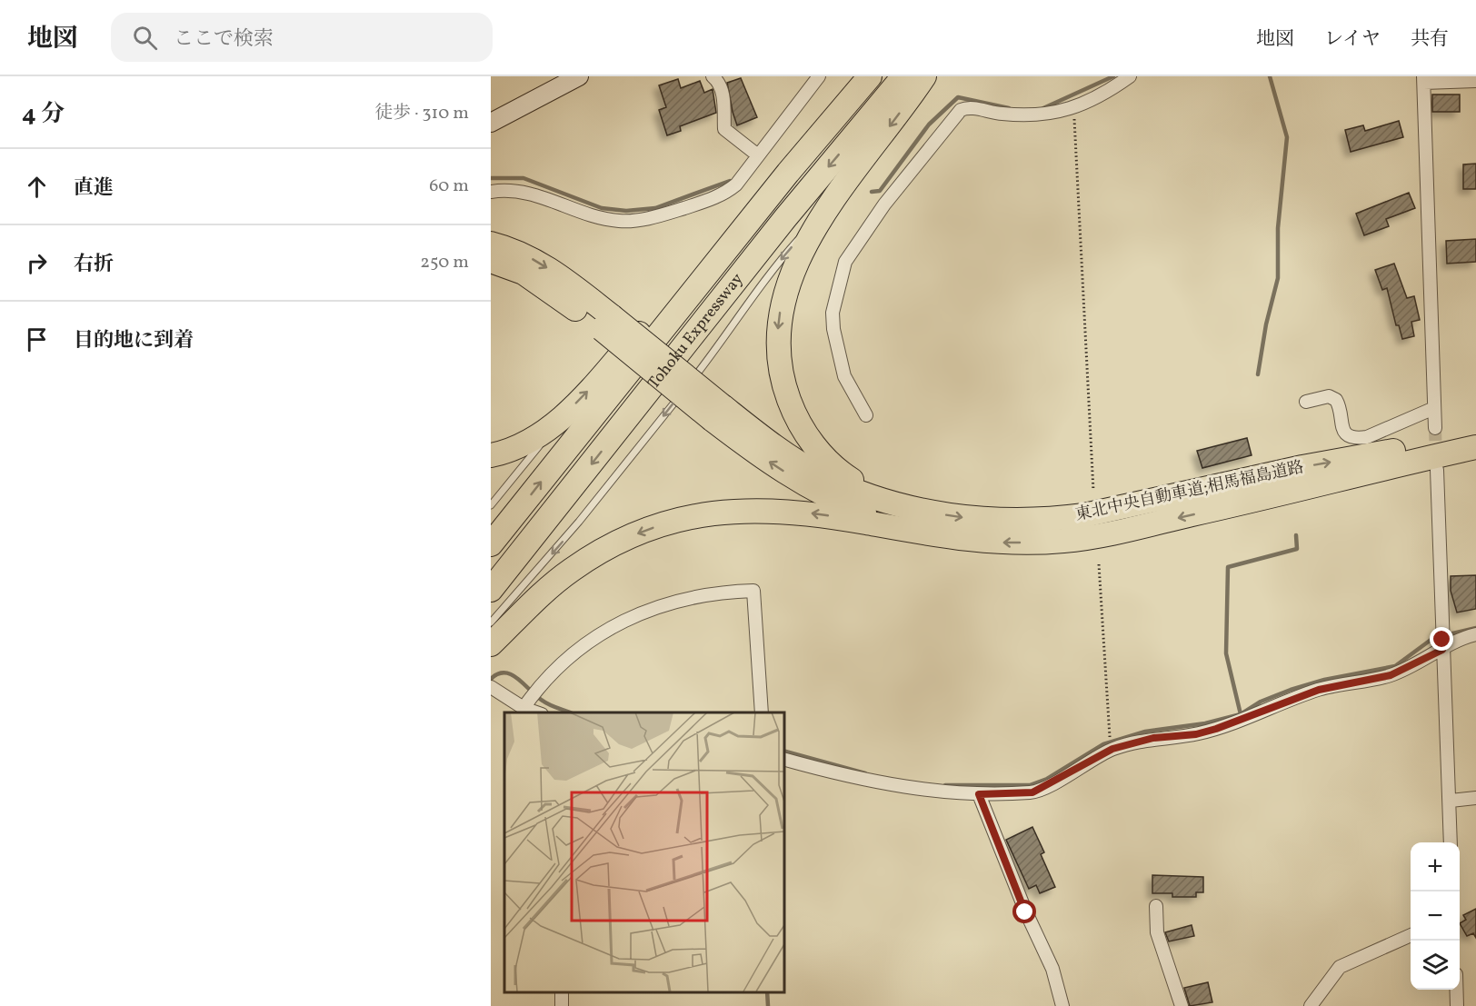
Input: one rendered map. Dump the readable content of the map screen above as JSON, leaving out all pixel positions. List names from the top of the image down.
{
  "streets": {
    "highway": ["Tohoku Expressway", "東北中央自動車道;相馬福島道路"]
  },
  "page": {
    "header": "地図",
    "search": "ここで検索",
    "nav": ["地図", "レイヤ", "共有"],
    "heading": ["4 分", "徒歩 · 310 m"],
    "list": [
      ["直進", "60 m"],
      ["右折", "250 m"],
      "目的地に到着"
    ],
    "map_buttons": ["+", "−"]
  }
}
